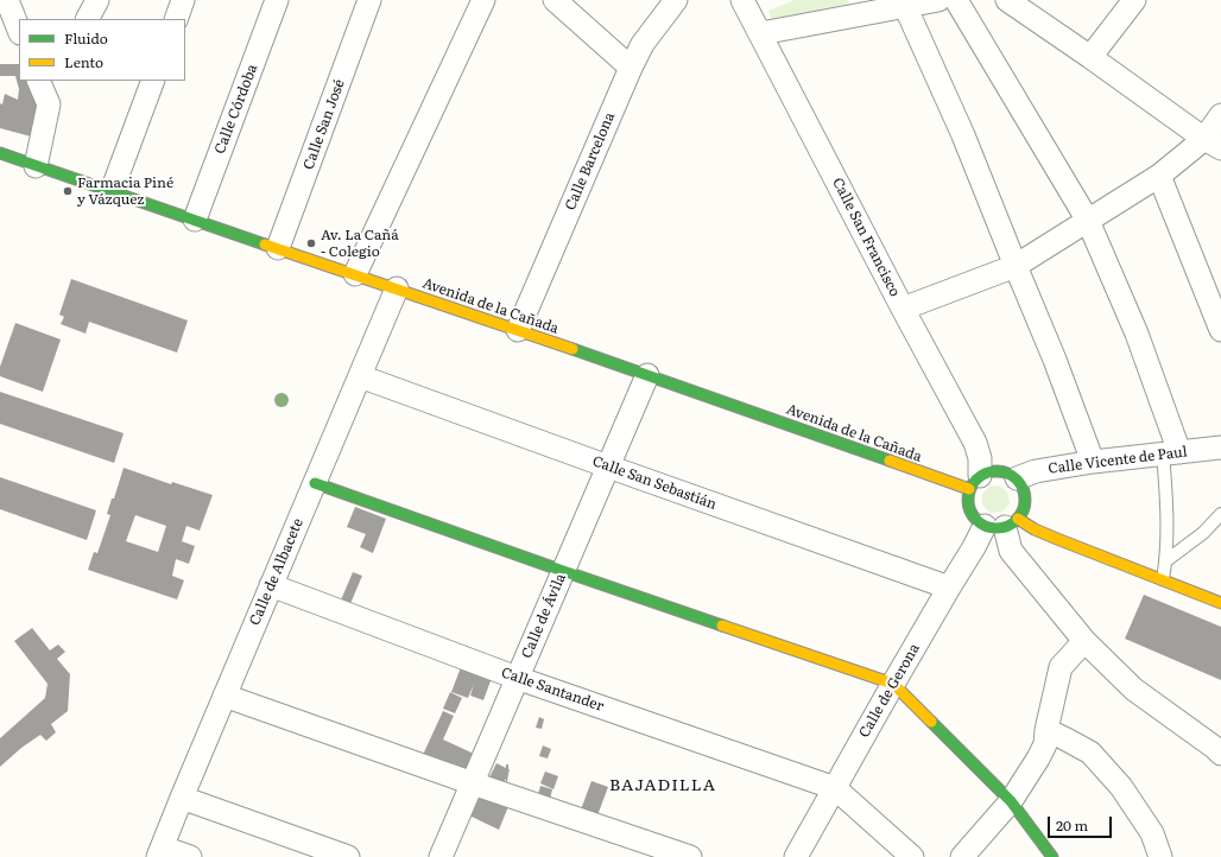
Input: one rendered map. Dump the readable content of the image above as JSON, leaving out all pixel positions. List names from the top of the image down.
{
  "streets": {
    "street": [
      "Calle Córdoba",
      "Calle San José",
      "Calle Barcelona",
      "Calle San Francisco",
      "Avenida de la Cañada",
      "Calle Vicente de Paul",
      "Calle San Sebastián",
      "Calle de Albacete",
      "Calle de Ávila",
      "Calle Santander",
      "Calle de Gerona"
    ]
  },
  "crossings": [
    ["Calle Córdoba", "Avenida de la Cañada"],
    ["Calle San José", "Avenida de la Cañada"],
    ["Calle Barcelona", "Avenida de la Cañada"],
    ["Calle San Francisco", "Avenida de la Cañada"],
    ["Calle San Francisco", "Calle Vicente de Paul"],
    ["Calle San Francisco", "Calle de Gerona"],
    ["Avenida de la Cañada", "Calle Vicente de Paul"],
    ["Avenida de la Cañada", "Calle de Albacete"],
    ["Avenida de la Cañada", "Calle de Ávila"],
    ["Avenida de la Cañada", "Calle de Gerona"],
    ["Calle Vicente de Paul", "Calle de Gerona"],
    ["Calle San Sebastián", "Calle de Albacete"],
    ["Calle San Sebastián", "Calle de Ávila"],
    ["Calle San Sebastián", "Calle de Gerona"],
    ["Calle de Albacete", "Calle Santander"],
    ["Calle de Ávila", "Calle Santander"],
    ["Calle Santander", "Calle de Gerona"]
  ],
  "districts": ["BAJADILLA"],
  "places": ["Farmacia Piné y Vázquez", "Av. La Cañá - Colegio"],
  "legend": ["Fluido", "Lento"],
  "scale_bar": "20 m"
}
